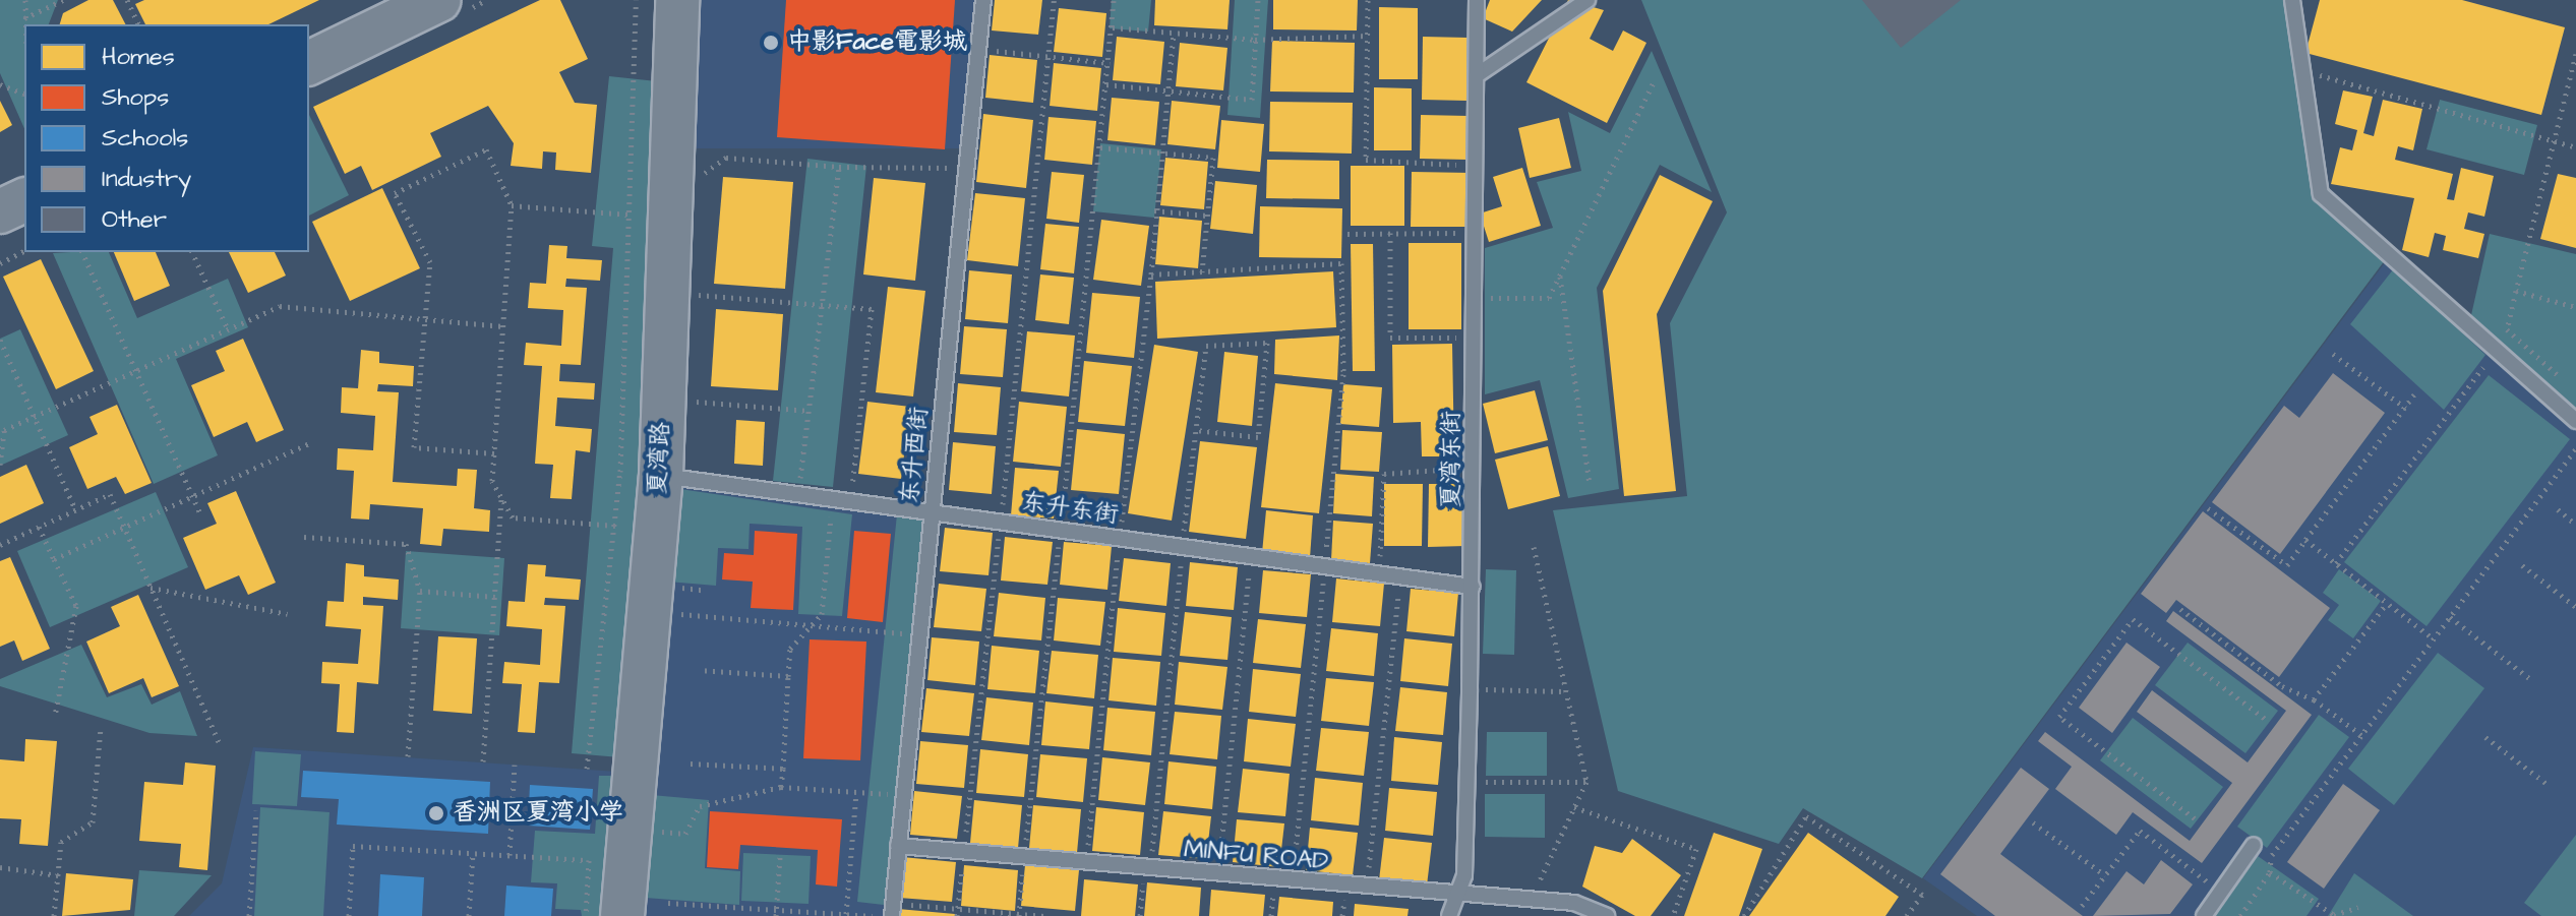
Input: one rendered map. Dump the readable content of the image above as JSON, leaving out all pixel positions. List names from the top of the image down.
{
  "streets": {
    "street": ["夏湾路"],
    "lane": [
      "东升西街",
      "夏湾东街",
      "东升东街",
      "MINFU ROAD"
    ]
  },
  "crossings": [
    ["东升西街", "东升东街"],
    ["东升西街", "MINFU ROAD"],
    ["夏湾路", "东升东街"],
    ["夏湾东街", "东升东街"],
    ["夏湾东街", "MINFU ROAD"]
  ],
  "places": ["中影Face電影城", "香洲区夏湾小学"],
  "legend": [
    "Homes",
    "Shops",
    "Schools",
    "Industry",
    "Other"
  ]
}
